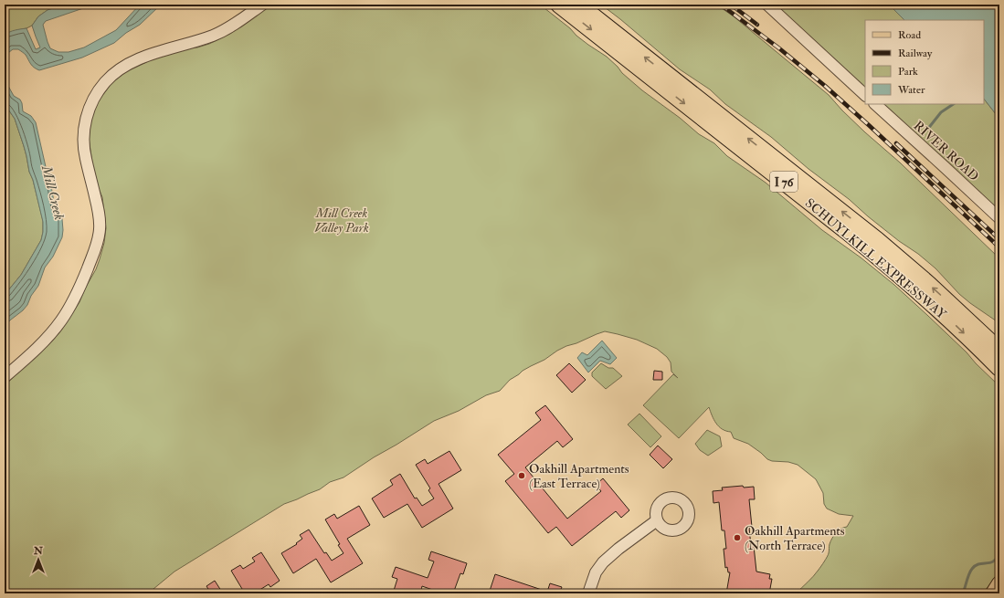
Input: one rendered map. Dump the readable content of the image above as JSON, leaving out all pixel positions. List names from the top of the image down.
{
  "streets": {
    "highway": ["I 76", "SCHUYLKILL EXPRESSWAY"],
    "street": ["RIVER ROAD"]
  },
  "water": ["Mill Creek"],
  "parks": ["Mill Creek Valley Park"],
  "places": ["Oakhill Apartments (East Terrace)", "Oakhill Apartments (North Terrace)"],
  "legend": [
    "Road",
    "Railway",
    "Park",
    "Water"
  ],
  "north": "top"
}
